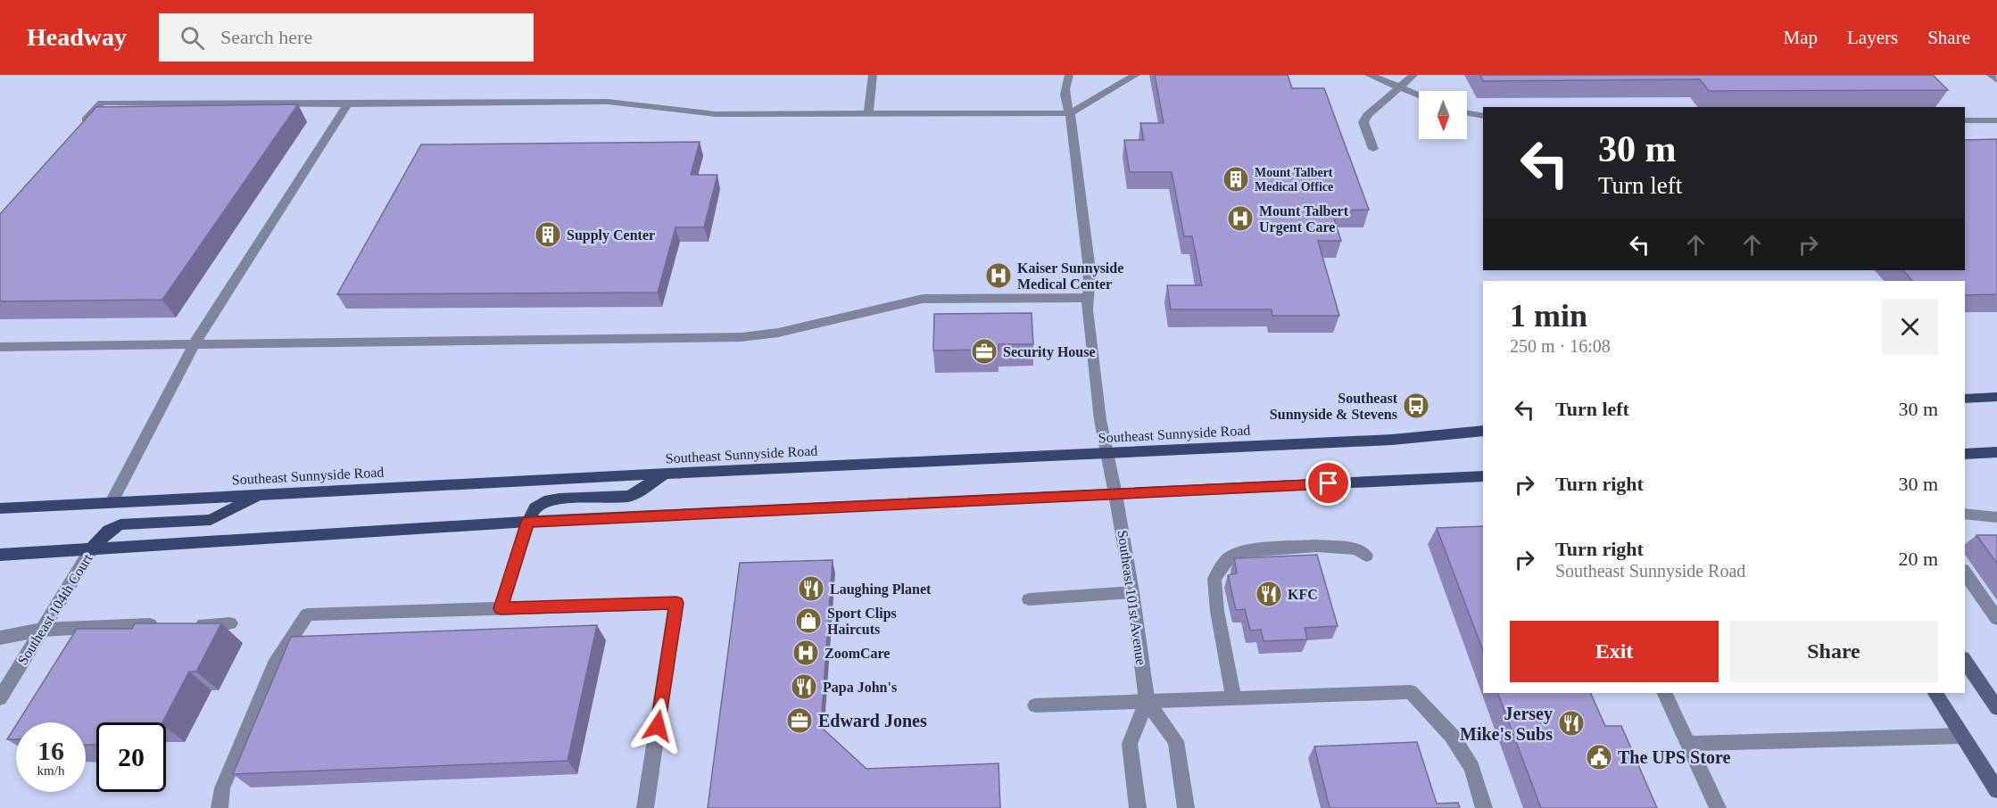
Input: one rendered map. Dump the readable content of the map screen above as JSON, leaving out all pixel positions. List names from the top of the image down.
{
  "streets": {
    "main road": ["Southeast Sunnyside Road"],
    "street": ["Southeast 101st Avenue", "Southeast 104th Court"]
  },
  "crossings": [
    ["Southeast Sunnyside Road", "Southeast 101st Avenue"]
  ],
  "places": {
    "building": ["Mount Talbert Medical Office", "Supply Center"],
    "hospital": ["Mount Talbert Urgent Care", "Kaiser Sunnyside Medical Center", "ZoomCare"],
    "office": ["Security House", "Edward Jones"],
    "bus stop": ["Southeast Sunnyside & Stevens"],
    "restaurant": [
      "Laughing Planet",
      "KFC",
      "Papa John's",
      "Jersey Mike's Subs"
    ],
    "shop": ["Sport Clips Haircuts"],
    "public building": ["The UPS Store"]
  },
  "north": "bottom",
  "page": {
    "header": "Headway",
    "search": "Search here",
    "nav": ["Map", "Layers", "Share"],
    "turn": ["30 m", "Turn left"],
    "heading": ["1 min", "250 m · 16:08"],
    "list": [
      {
        "name": "Turn left",
        "value": "30 m"
      },
      {
        "name": "Turn right",
        "value": "30 m"
      },
      {
        "name": "Turn right",
        "note": "Southeast Sunnyside Road",
        "value": "20 m"
      }
    ],
    "buttons": ["Exit", "Share"],
    "speed": "16 km/h",
    "limit": "20"
  }
}
